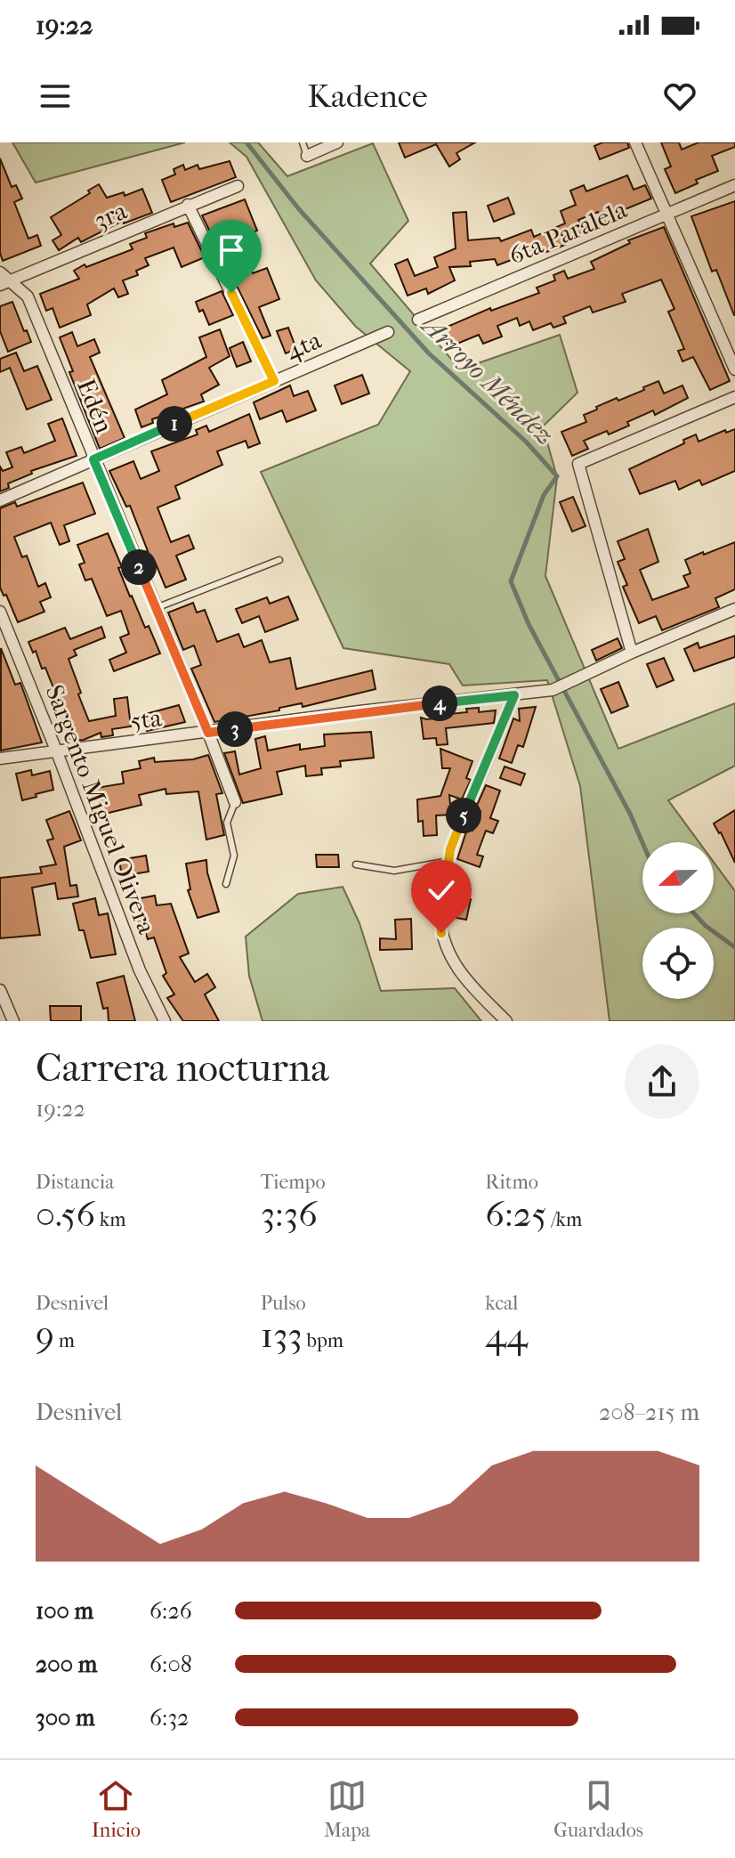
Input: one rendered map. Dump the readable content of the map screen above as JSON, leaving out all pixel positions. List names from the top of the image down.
{
  "streets": {
    "street": [
      "3ra",
      "6ta Paralela",
      "4ta",
      "Edén",
      "5ta",
      "Sargento Miguel Olivera"
    ]
  },
  "crossings": [
    ["3ra", "Edén"],
    ["4ta", "Edén"],
    ["Edén", "5ta"],
    ["5ta", "Sargento Miguel Olivera"]
  ],
  "water": ["Arroyo Méndez"],
  "north": "left",
  "page": {
    "status": "19:22",
    "header": "Kadence",
    "pins": [
      "1",
      "2",
      "4",
      "3",
      "5"
    ],
    "heading": ["Carrera nocturna", "19:22"],
    "stats": [
      ["Distancia", "0.56 km"],
      ["Tiempo", "3:36"],
      ["Ritmo", "6:25 /km"],
      ["Desnivel", "9 m"],
      ["Pulso", "133 bpm"],
      ["kcal", "44"]
    ],
    "chart": ["Desnivel", "208–215 m"],
    "list": [
      {
        "name": "100 m",
        "note": "6:26"
      },
      {
        "name": "200 m",
        "note": "6:08"
      },
      {
        "name": "300 m",
        "note": "6:32"
      }
    ],
    "tabs": ["Inicio", "Mapa", "Guardados"]
  }
}
